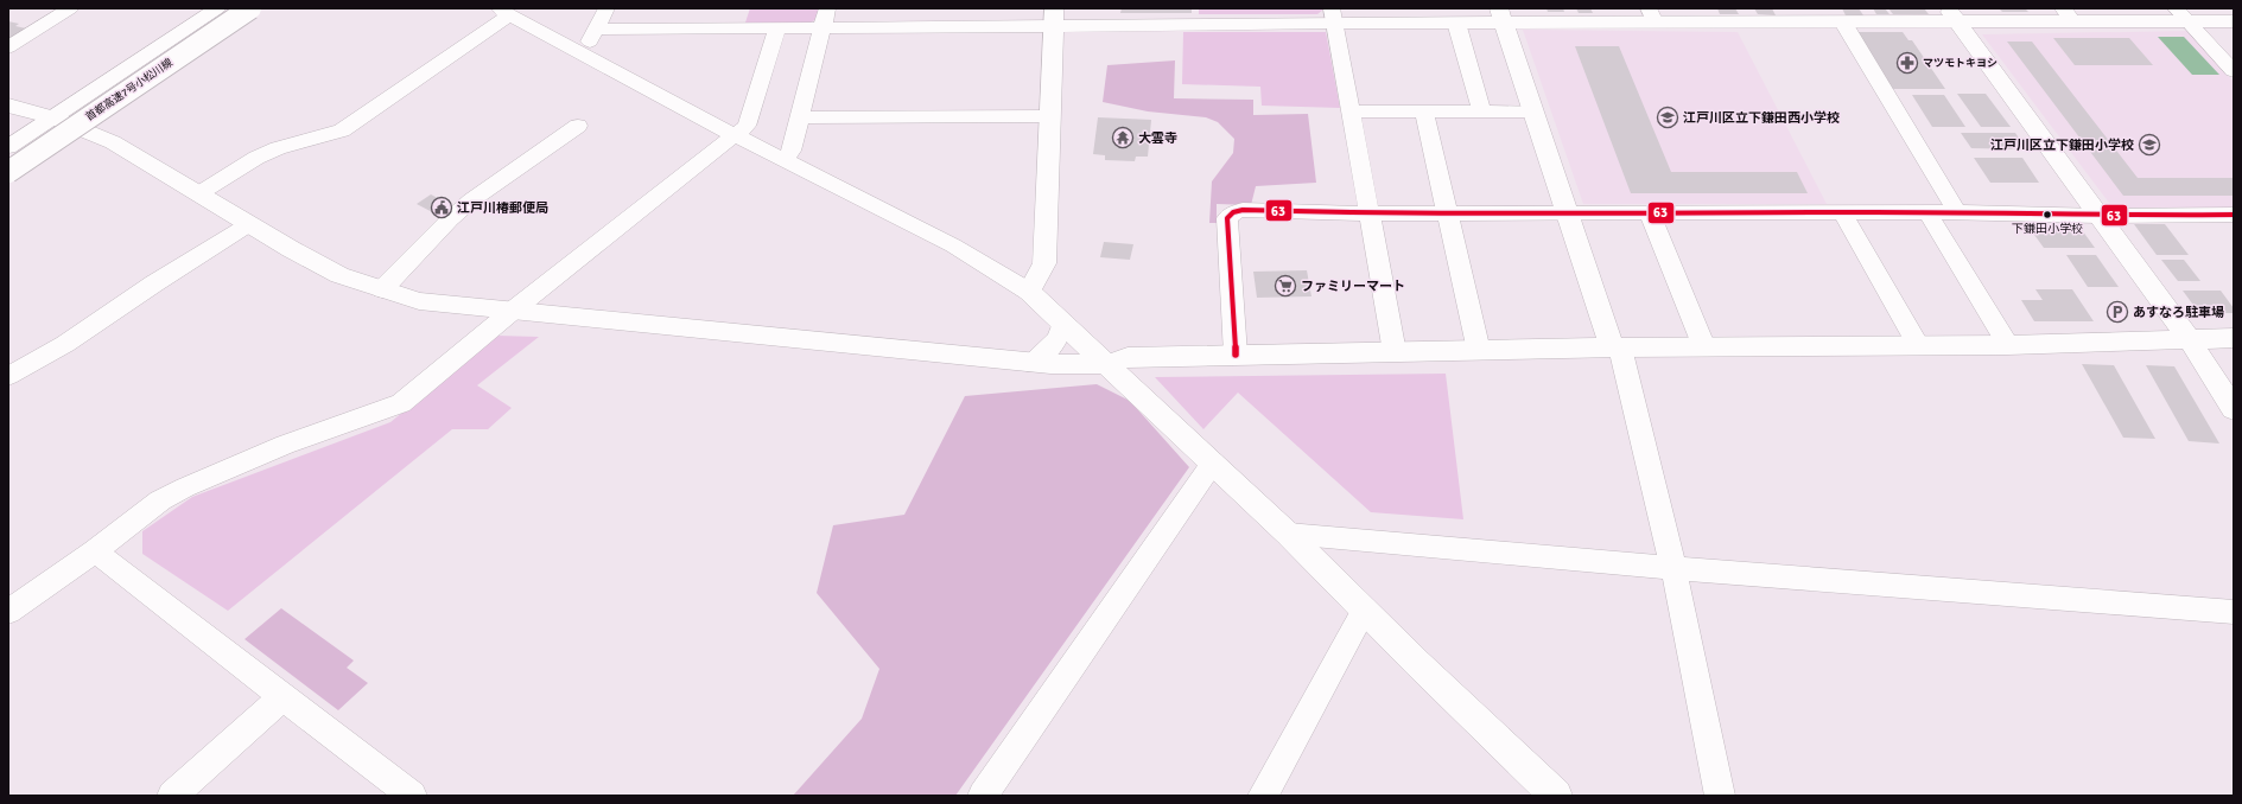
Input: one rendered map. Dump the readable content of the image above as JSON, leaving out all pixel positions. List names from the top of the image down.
{
  "streets": {
    "main road": ["首都高速7号小松川線"]
  },
  "places": {
    "pharmacy": ["マツモトキヨシ"],
    "school or university": ["江戸川区立下鎌田西小学校", "江戸川区立下鎌田小学校"],
    "temple": ["大雲寺"],
    "public building": ["江戸川椿郵便局"],
    "other": ["下鎌田小学校"],
    "supermarket": ["ファミリーマート"],
    "parking": ["あすなろ駐車場"]
  },
  "lines": ["transit line 63"]
}
